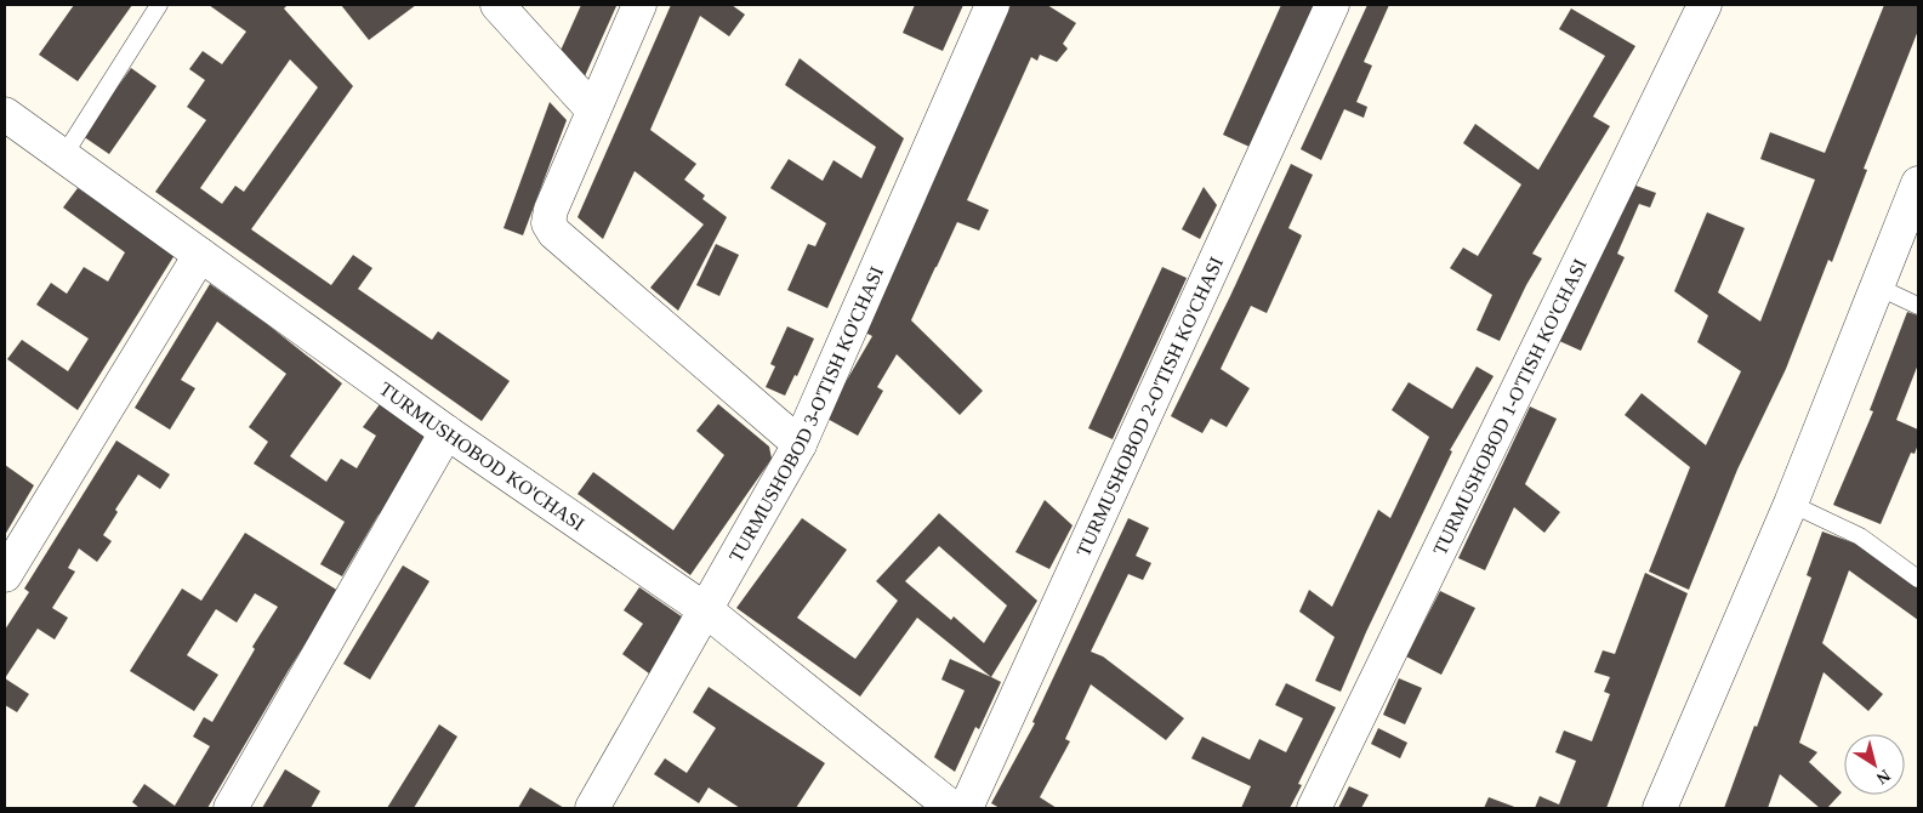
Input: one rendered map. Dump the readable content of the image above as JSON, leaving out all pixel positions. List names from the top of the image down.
{
  "streets": {
    "street": [
      "TURMUSHOBOD 2-O'TISH KO'CHASI",
      "TURMUSHOBOD 1-O'TISH KO'CHASI",
      "TURMUSHOBOD 3-O'TISH KO'CHASI",
      "TURMUSHOBOD KO'CHASI"
    ]
  },
  "crossings": [
    ["TURMUSHOBOD 3-O'TISH KO'CHASI", "TURMUSHOBOD KO'CHASI"]
  ],
  "north": "bottom right"
}
